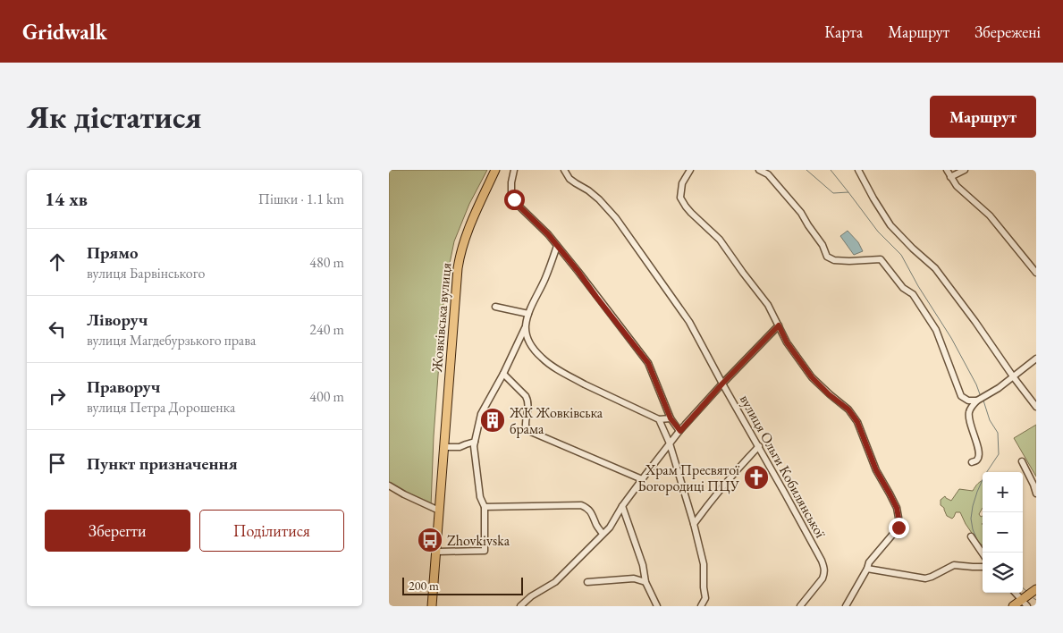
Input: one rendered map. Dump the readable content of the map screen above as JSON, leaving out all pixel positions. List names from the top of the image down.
{
  "streets": {
    "highway": ["Жовківська вулиця"],
    "street": ["вулиця Ольги Кобилянської"]
  },
  "places": {
    "building": ["ЖК Жовківська брама"],
    "church": ["Храм Пресвятої Богородиці ПЦУ"],
    "bus stop": ["Zhovkivska"]
  },
  "scale_bar": "200 m",
  "page": {
    "header": "Gridwalk",
    "nav": ["Карта", "Маршрут", "Збережені"],
    "buttons": [
      "Маршрут",
      ["Зберегти", "Поділитися"]
    ],
    "title": "Як дістатися",
    "heading": ["14 хв", "Пішки · 1.1 km"],
    "list": [
      ["Прямо", "вулиця Барвінського", "480 m"],
      ["Ліворуч", "вулиця Магдебурзького права", "240 m"],
      ["Праворуч", "вулиця Петра Дорошенка", "400 m"],
      "Пункт призначення"
    ],
    "map_buttons": ["+", "−"],
    "scale": "200 m"
  }
}
